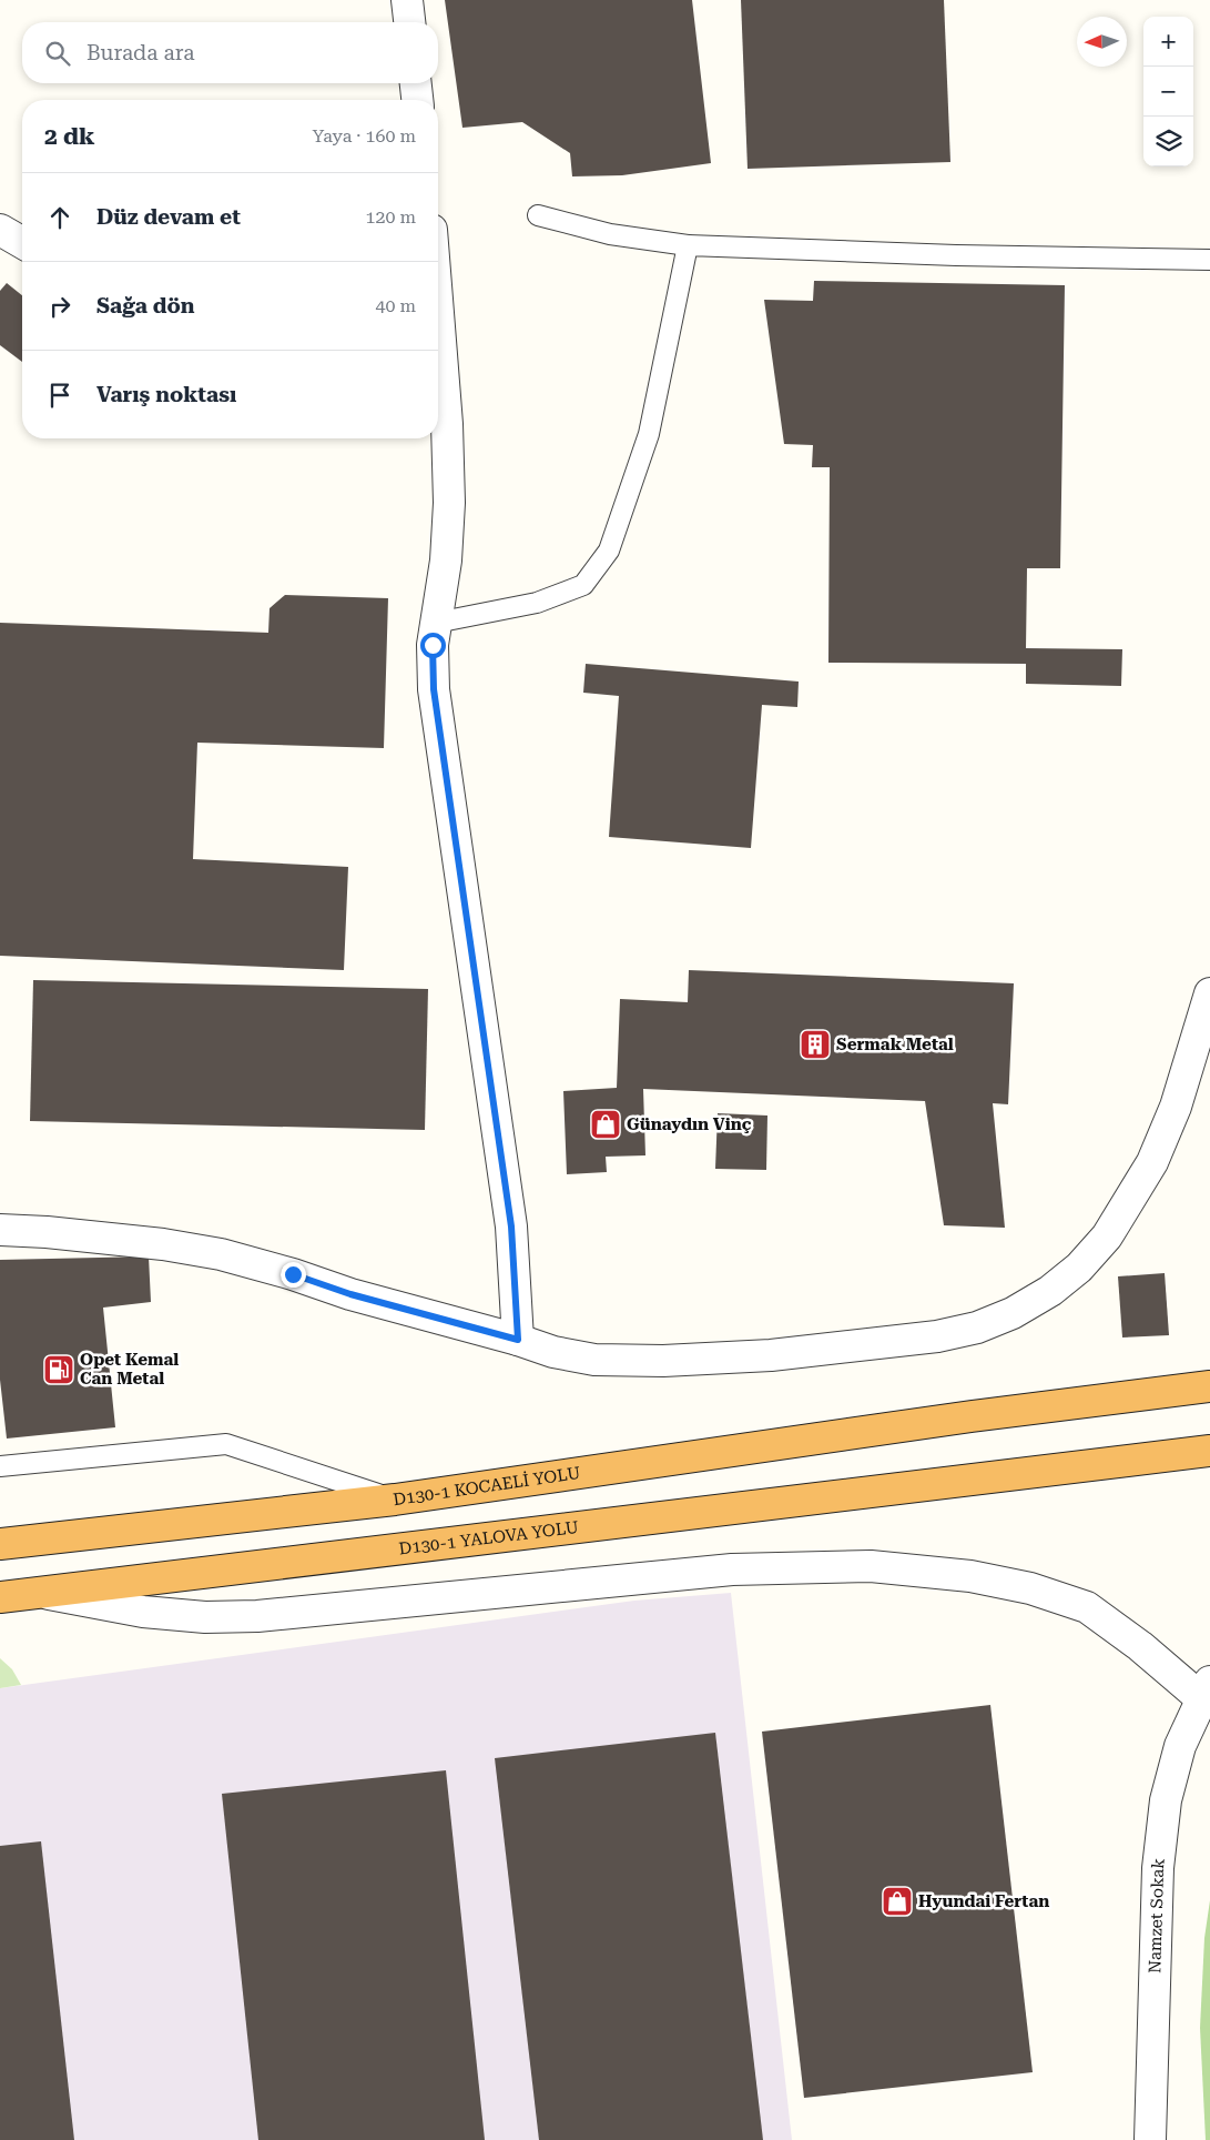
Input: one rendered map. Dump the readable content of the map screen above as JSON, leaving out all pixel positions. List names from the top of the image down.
{
  "streets": {
    "highway": ["D130-1 KOCAELİ YOLU", "D130-1 YALOVA YOLU"],
    "street": ["Namzet Sokak"]
  },
  "places": {
    "building": ["Sermak Metal"],
    "shop": ["Günaydın Vinç", "Hyundai Fertan"],
    "fuel station": ["Opet Kemal Can Metal"]
  },
  "north": "left",
  "page": {
    "map_buttons": ["+", "−"],
    "search": "Burada ara",
    "heading": ["2 dk", "Yaya · 160 m"],
    "list": [
      ["Düz devam et", "120 m"],
      ["Sağa dön", "40 m"],
      "Varış noktası"
    ]
  }
}
